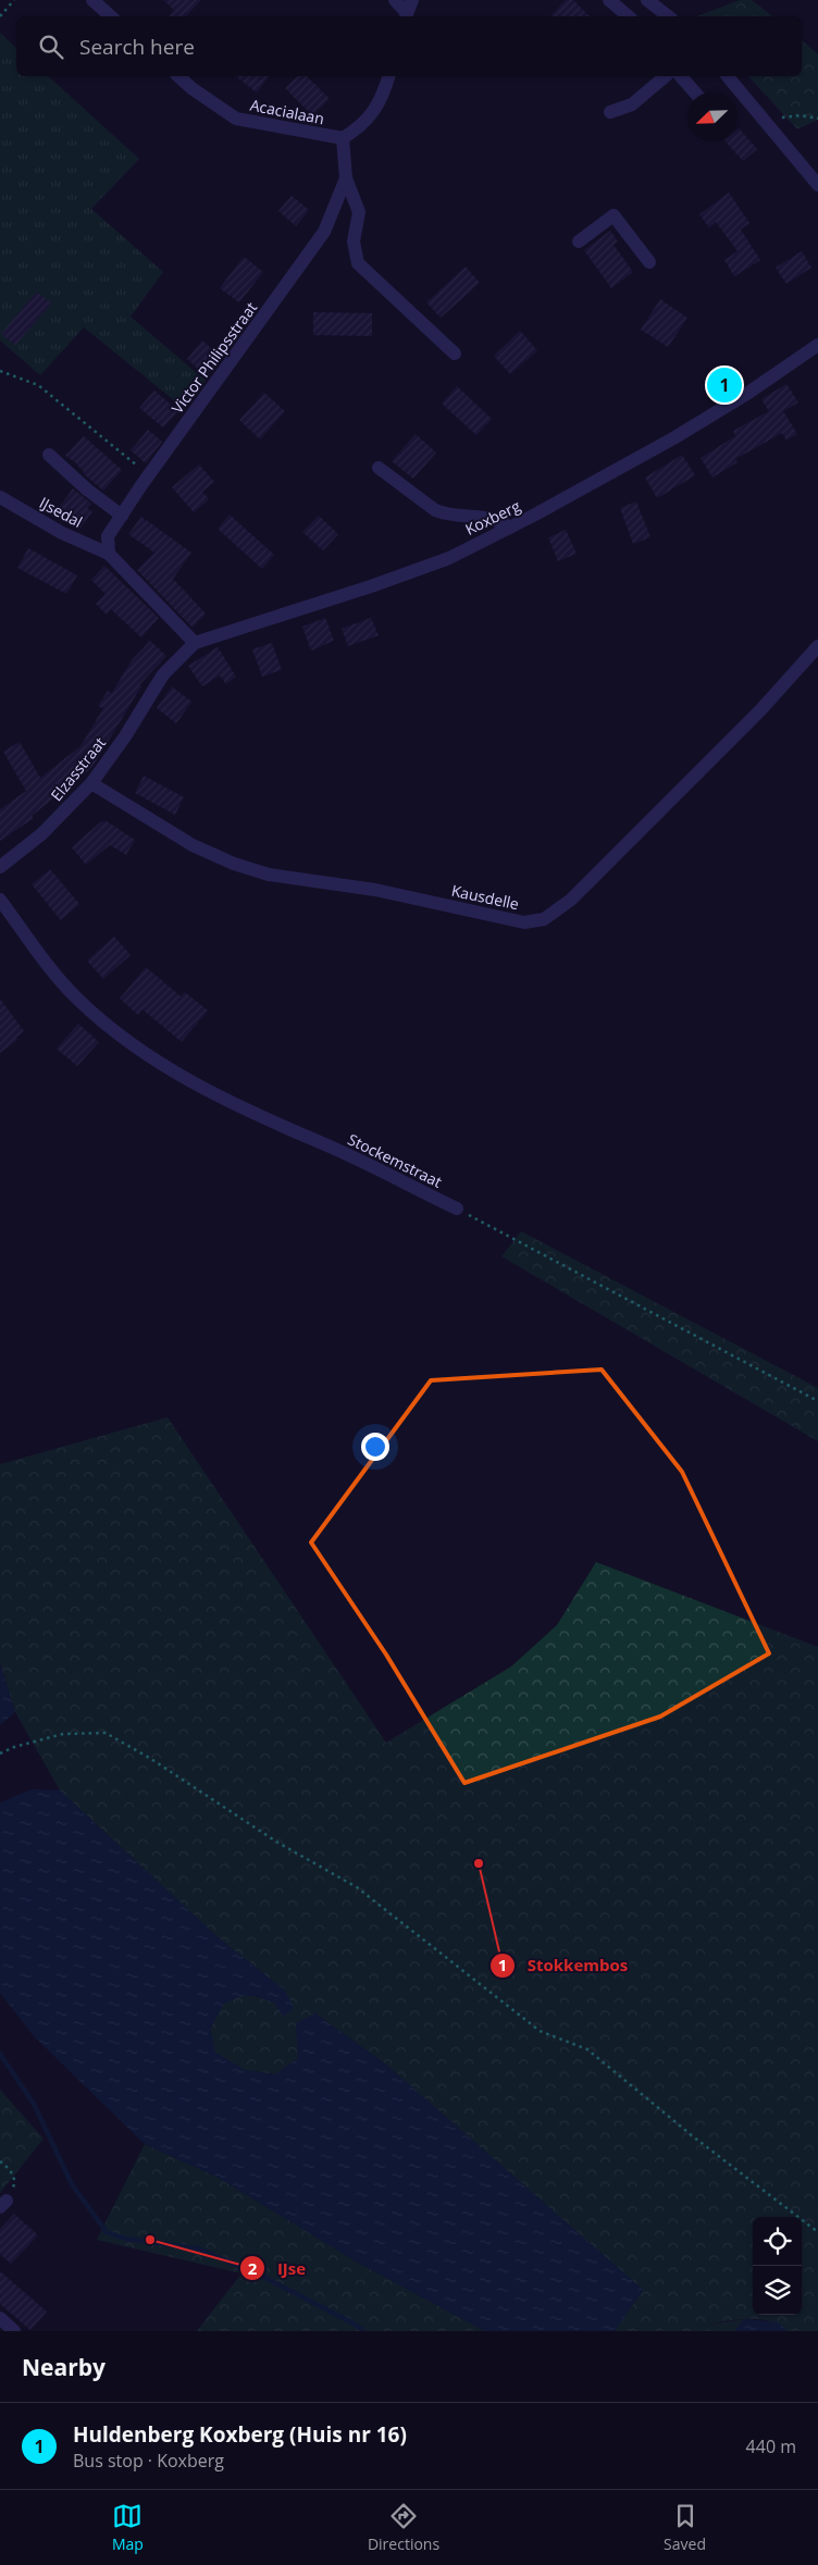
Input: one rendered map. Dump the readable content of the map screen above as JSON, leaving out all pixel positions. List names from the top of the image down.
{
  "streets": {
    "street": [
      "Acacialaan",
      "Victor Philipsstraat",
      "IJsedal",
      "Koxberg",
      "Elzasstraat",
      "Kausdelle",
      "Stockemstraat"
    ]
  },
  "crossings": [
    ["Acacialaan", "Victor Philipsstraat"],
    ["Victor Philipsstraat", "IJsedal"],
    ["Koxberg", "Elzasstraat"],
    ["Elzasstraat", "Kausdelle"]
  ],
  "places": ["Stokkembos", "IJse"],
  "north": "bottom left",
  "page": {
    "search": "Search here",
    "pins": "1",
    "heading": "Nearby",
    "list": [
      {
        "mark": "1",
        "name": "Huldenberg Koxberg (Huis nr 16)",
        "note": "Bus stop · Koxberg",
        "value": "440 m"
      }
    ],
    "nav": ["Map", "Directions", "Saved"]
  }
}
